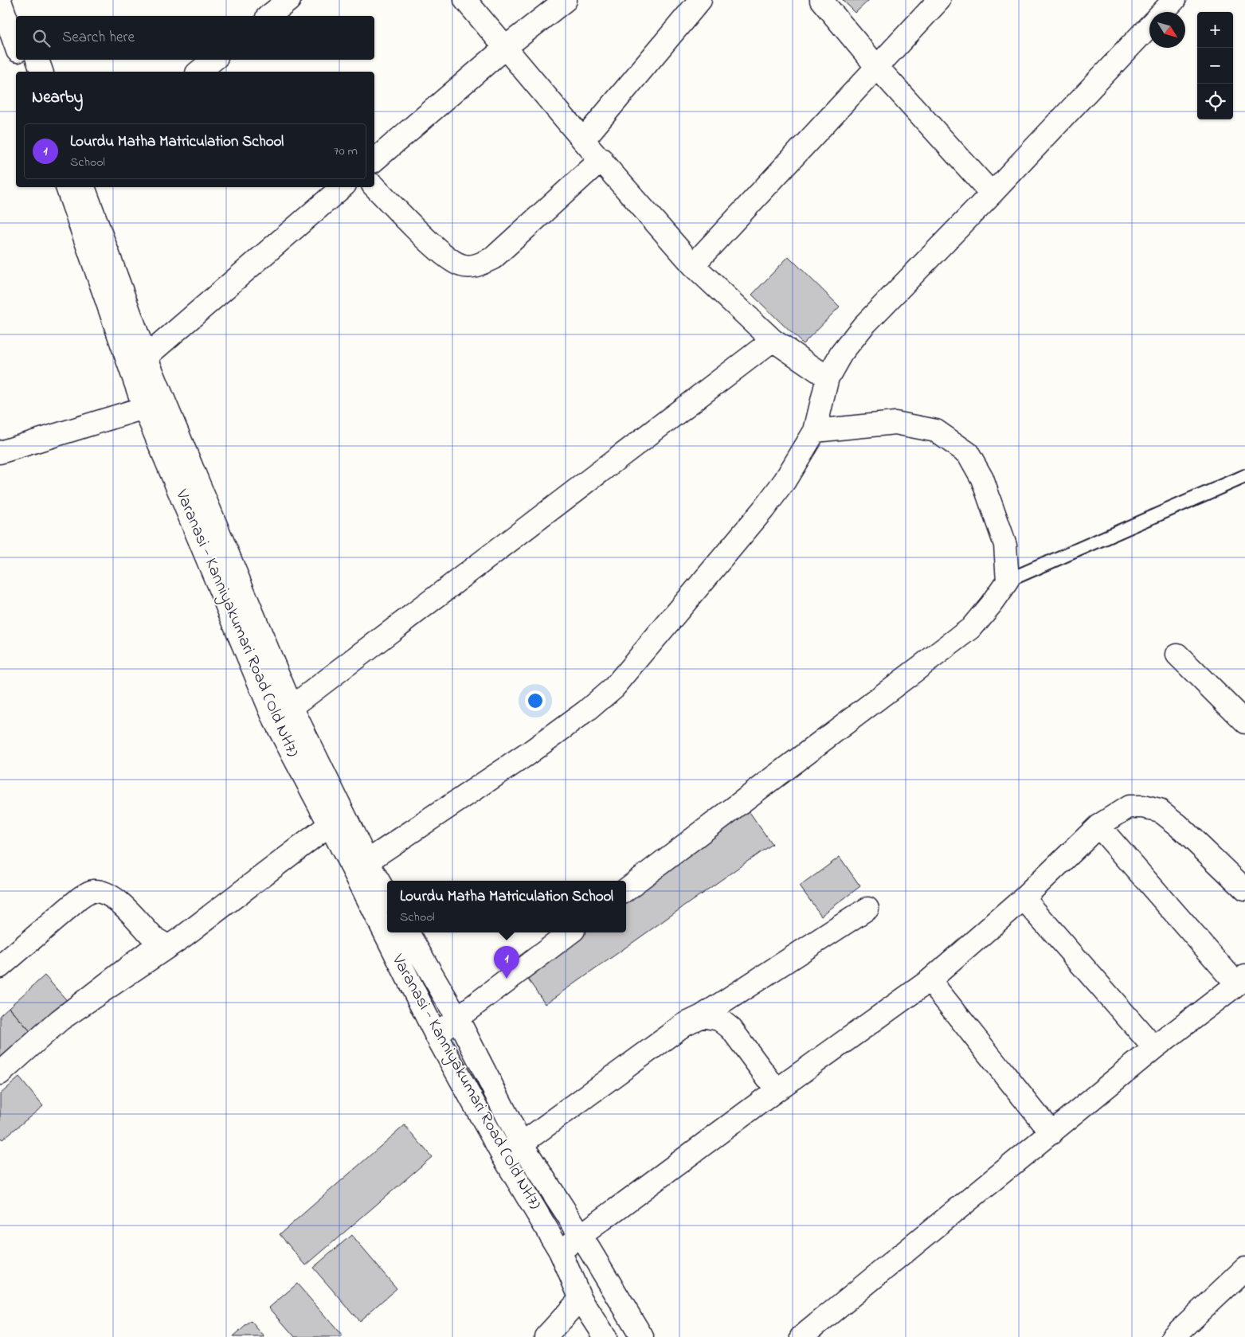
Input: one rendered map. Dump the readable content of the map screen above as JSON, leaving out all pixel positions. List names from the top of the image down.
{
  "streets": {
    "street": ["Varanasi - Kanniyakumari Road (Old NH7)"]
  },
  "north": "bottom right",
  "page": {
    "map_buttons": ["+", "−"],
    "search": "Search here",
    "heading": "Nearby",
    "list": [
      {
        "mark": "1",
        "name": "Lourdu Matha Matriculation School",
        "note": "School",
        "value": "70 m"
      }
    ],
    "popup": ["Lourdu Matha Matriculation School", "School"],
    "pins": "1"
  }
}
